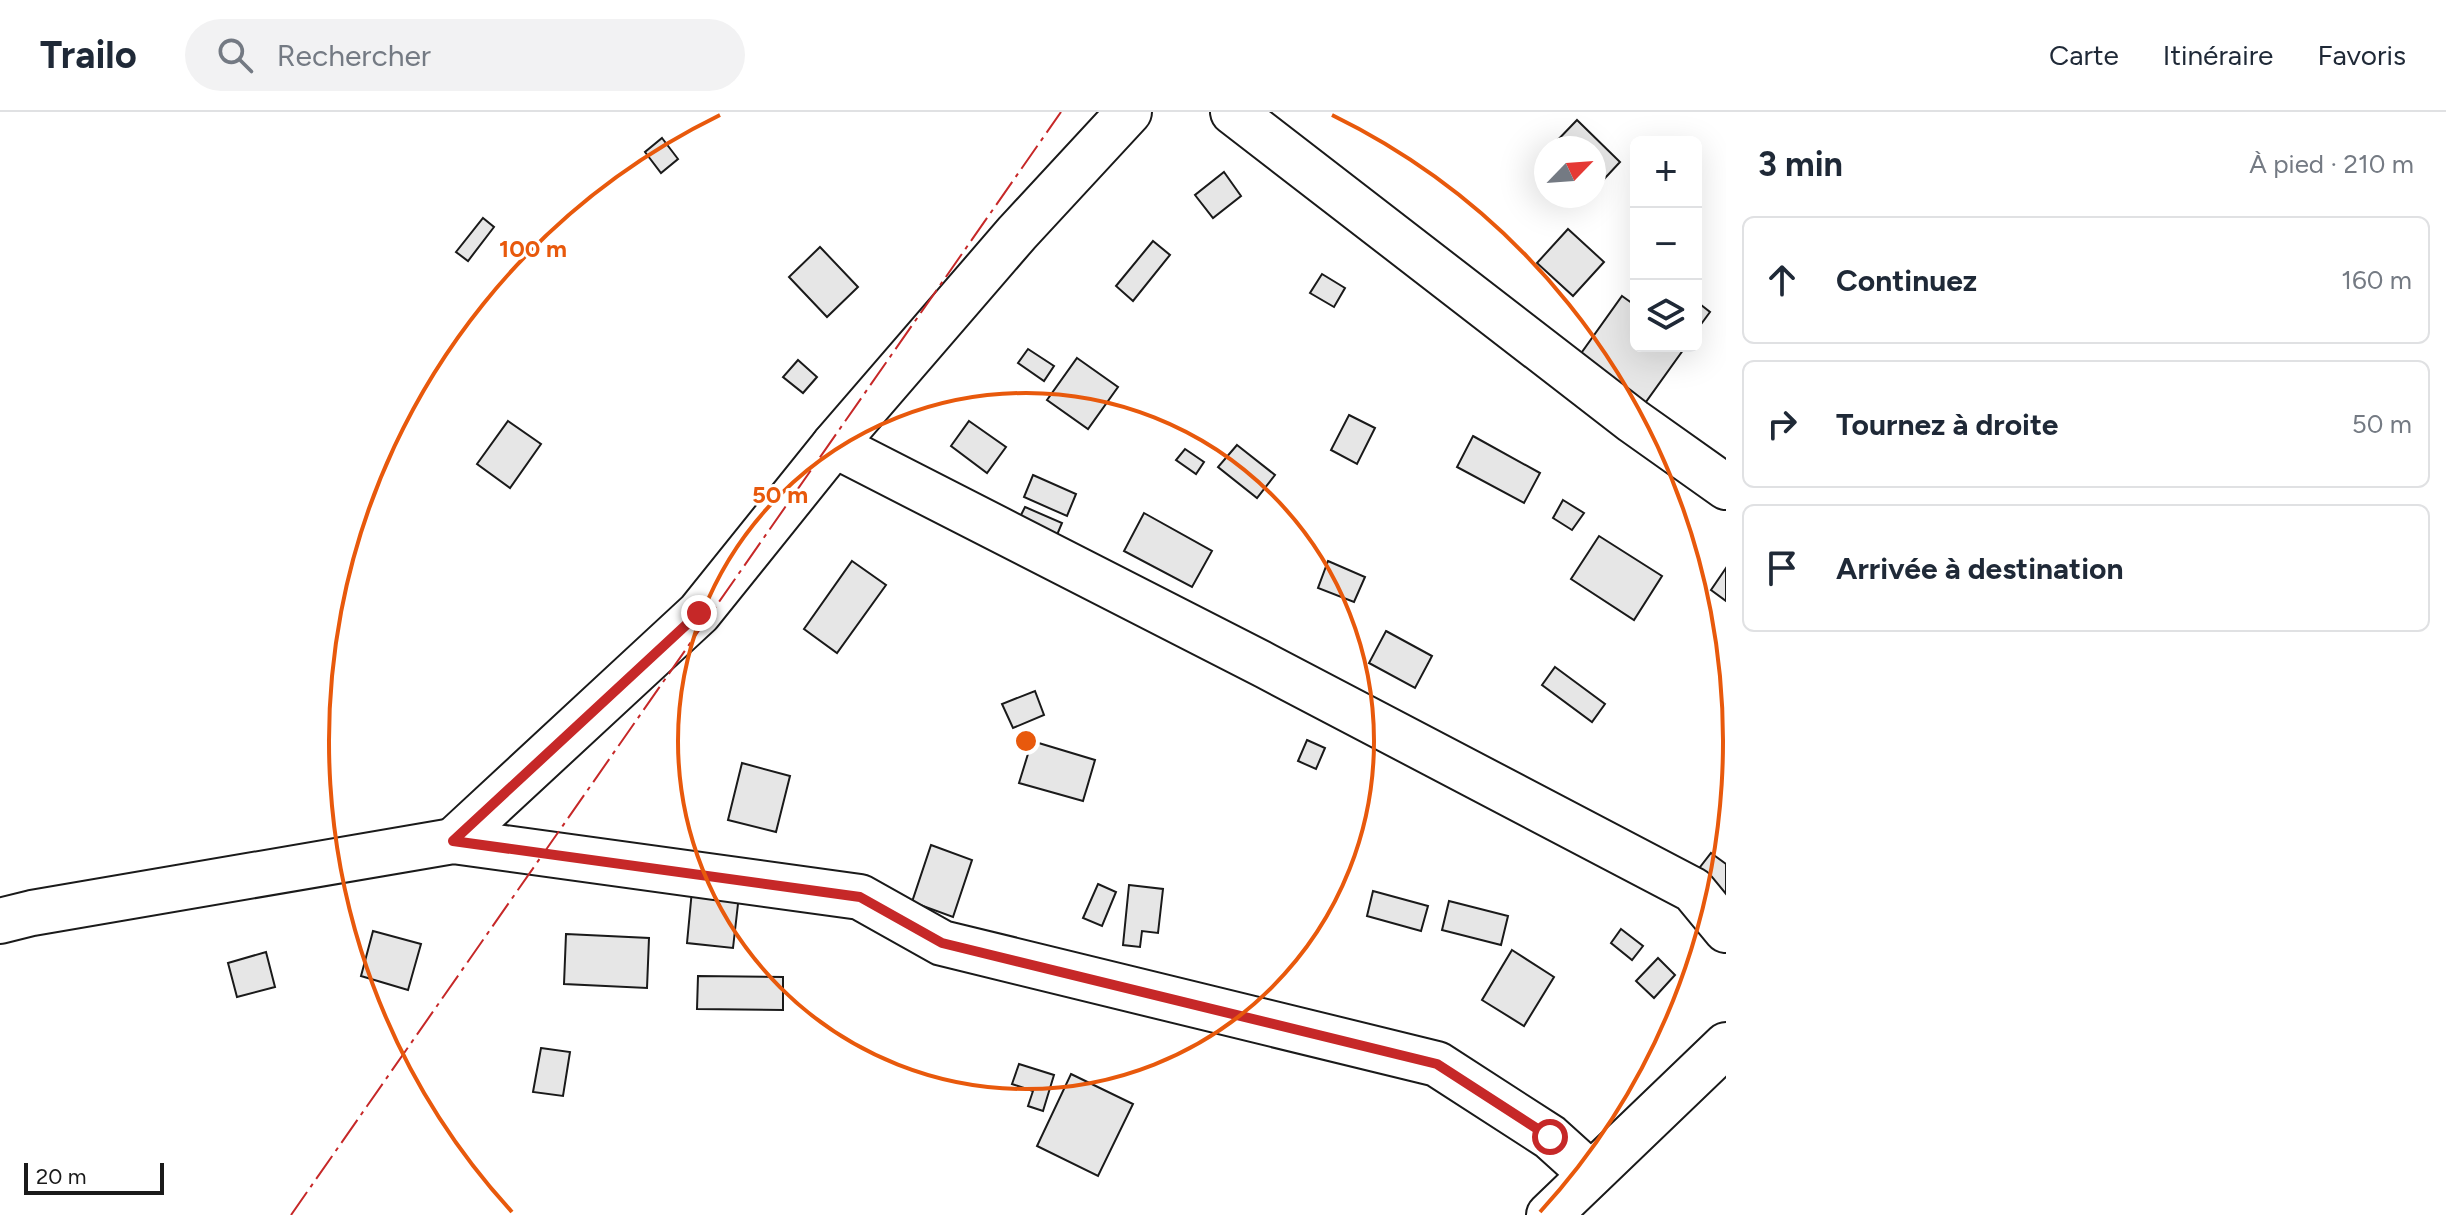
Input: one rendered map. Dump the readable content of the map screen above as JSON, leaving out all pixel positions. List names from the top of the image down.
{
  "scale_bar": "20 m",
  "north": "top right",
  "page": {
    "header": "Trailo",
    "search": "Rechercher",
    "nav": ["Carte", "Itinéraire", "Favoris"],
    "heading": ["3 min", "À pied · 210 m"],
    "map_buttons": ["+", "−"],
    "list": [
      ["Continuez", "160 m"],
      ["Tournez à droite", "50 m"],
      "Arrivée à destination"
    ],
    "scale": "20 m"
  },
  "rings": ["100 m", "50 m"]
}
